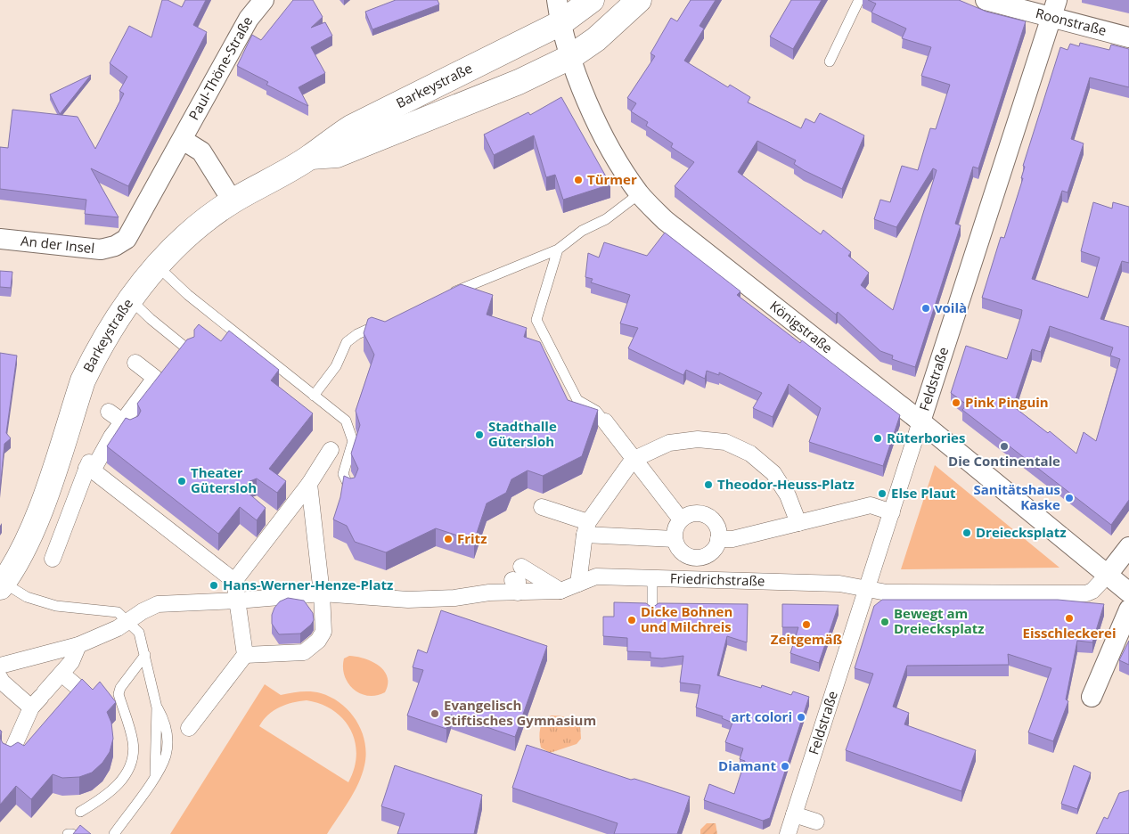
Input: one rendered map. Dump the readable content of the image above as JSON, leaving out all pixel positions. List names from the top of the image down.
{
  "streets": {
    "street": [
      "Roonstraße",
      "Paul-Thöne-Straße",
      "Barkeystraße",
      "An der Insel",
      "Königstraße",
      "Feldstraße",
      "Friedrichstraße"
    ]
  },
  "crossings": [
    ["Roonstraße", "Feldstraße"],
    ["Paul-Thöne-Straße", "An der Insel"],
    ["Barkeystraße", "Königstraße"],
    ["Königstraße", "Feldstraße"],
    ["Königstraße", "Friedrichstraße"],
    ["Feldstraße", "Friedrichstraße"]
  ],
  "places": [
    "Türmer",
    "voilà",
    "Pink Pinguin",
    "Stadthalle Gütersloh",
    "Rüterbories",
    "Die Continentale",
    "Theater Gütersloh",
    "Theodor-Heuss-Platz",
    "Else Plaut",
    "Sanitätshaus Kaske",
    "Dreiecksplatz",
    "Fritz",
    "Hans-Werner-Henze-Platz",
    "Eisschleckerei",
    "Dicke Bohnen und Milchreis",
    "Bewegt am Dreiecksplatz",
    "Zeitgemäß",
    "Evangelisch Stiftisches Gymnasium",
    "art colori",
    "Diamant"
  ]
}
